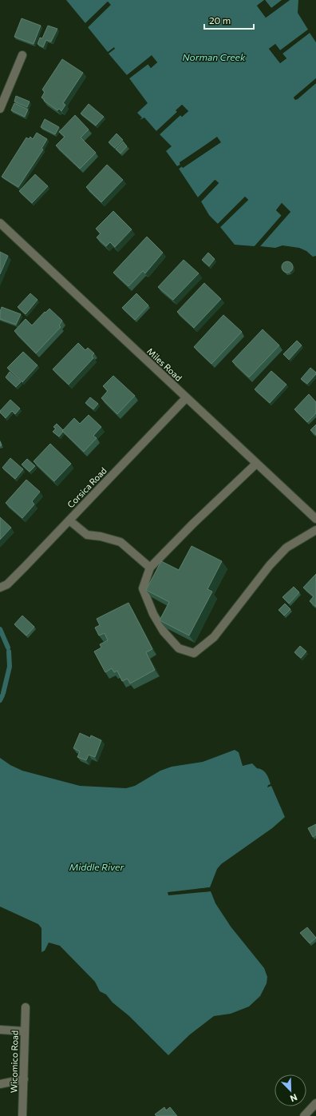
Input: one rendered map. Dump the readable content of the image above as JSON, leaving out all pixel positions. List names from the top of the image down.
{
  "streets": {
    "street": ["Miles Road", "Corsica Road", "Wicomico Road"]
  },
  "crossings": [
    ["Miles Road", "Corsica Road"]
  ],
  "water": ["Norman Creek", "Middle River"],
  "scale_bar": "20 m",
  "north": "bottom right"
}
